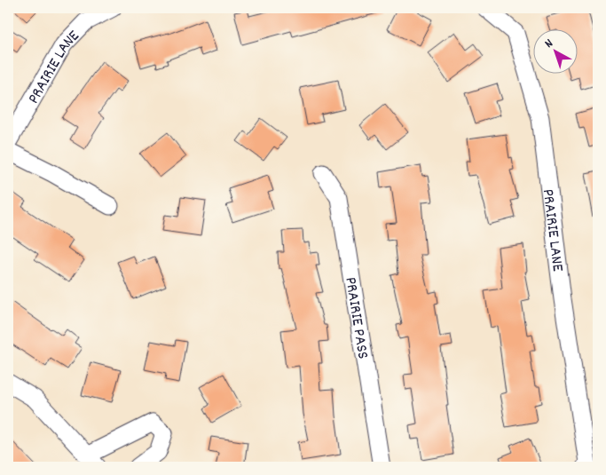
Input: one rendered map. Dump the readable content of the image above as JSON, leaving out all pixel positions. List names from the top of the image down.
{
  "streets": {
    "street": ["PRAIRIE LANE", "PRAIRIE PASS"]
  },
  "north": "top left"
}
